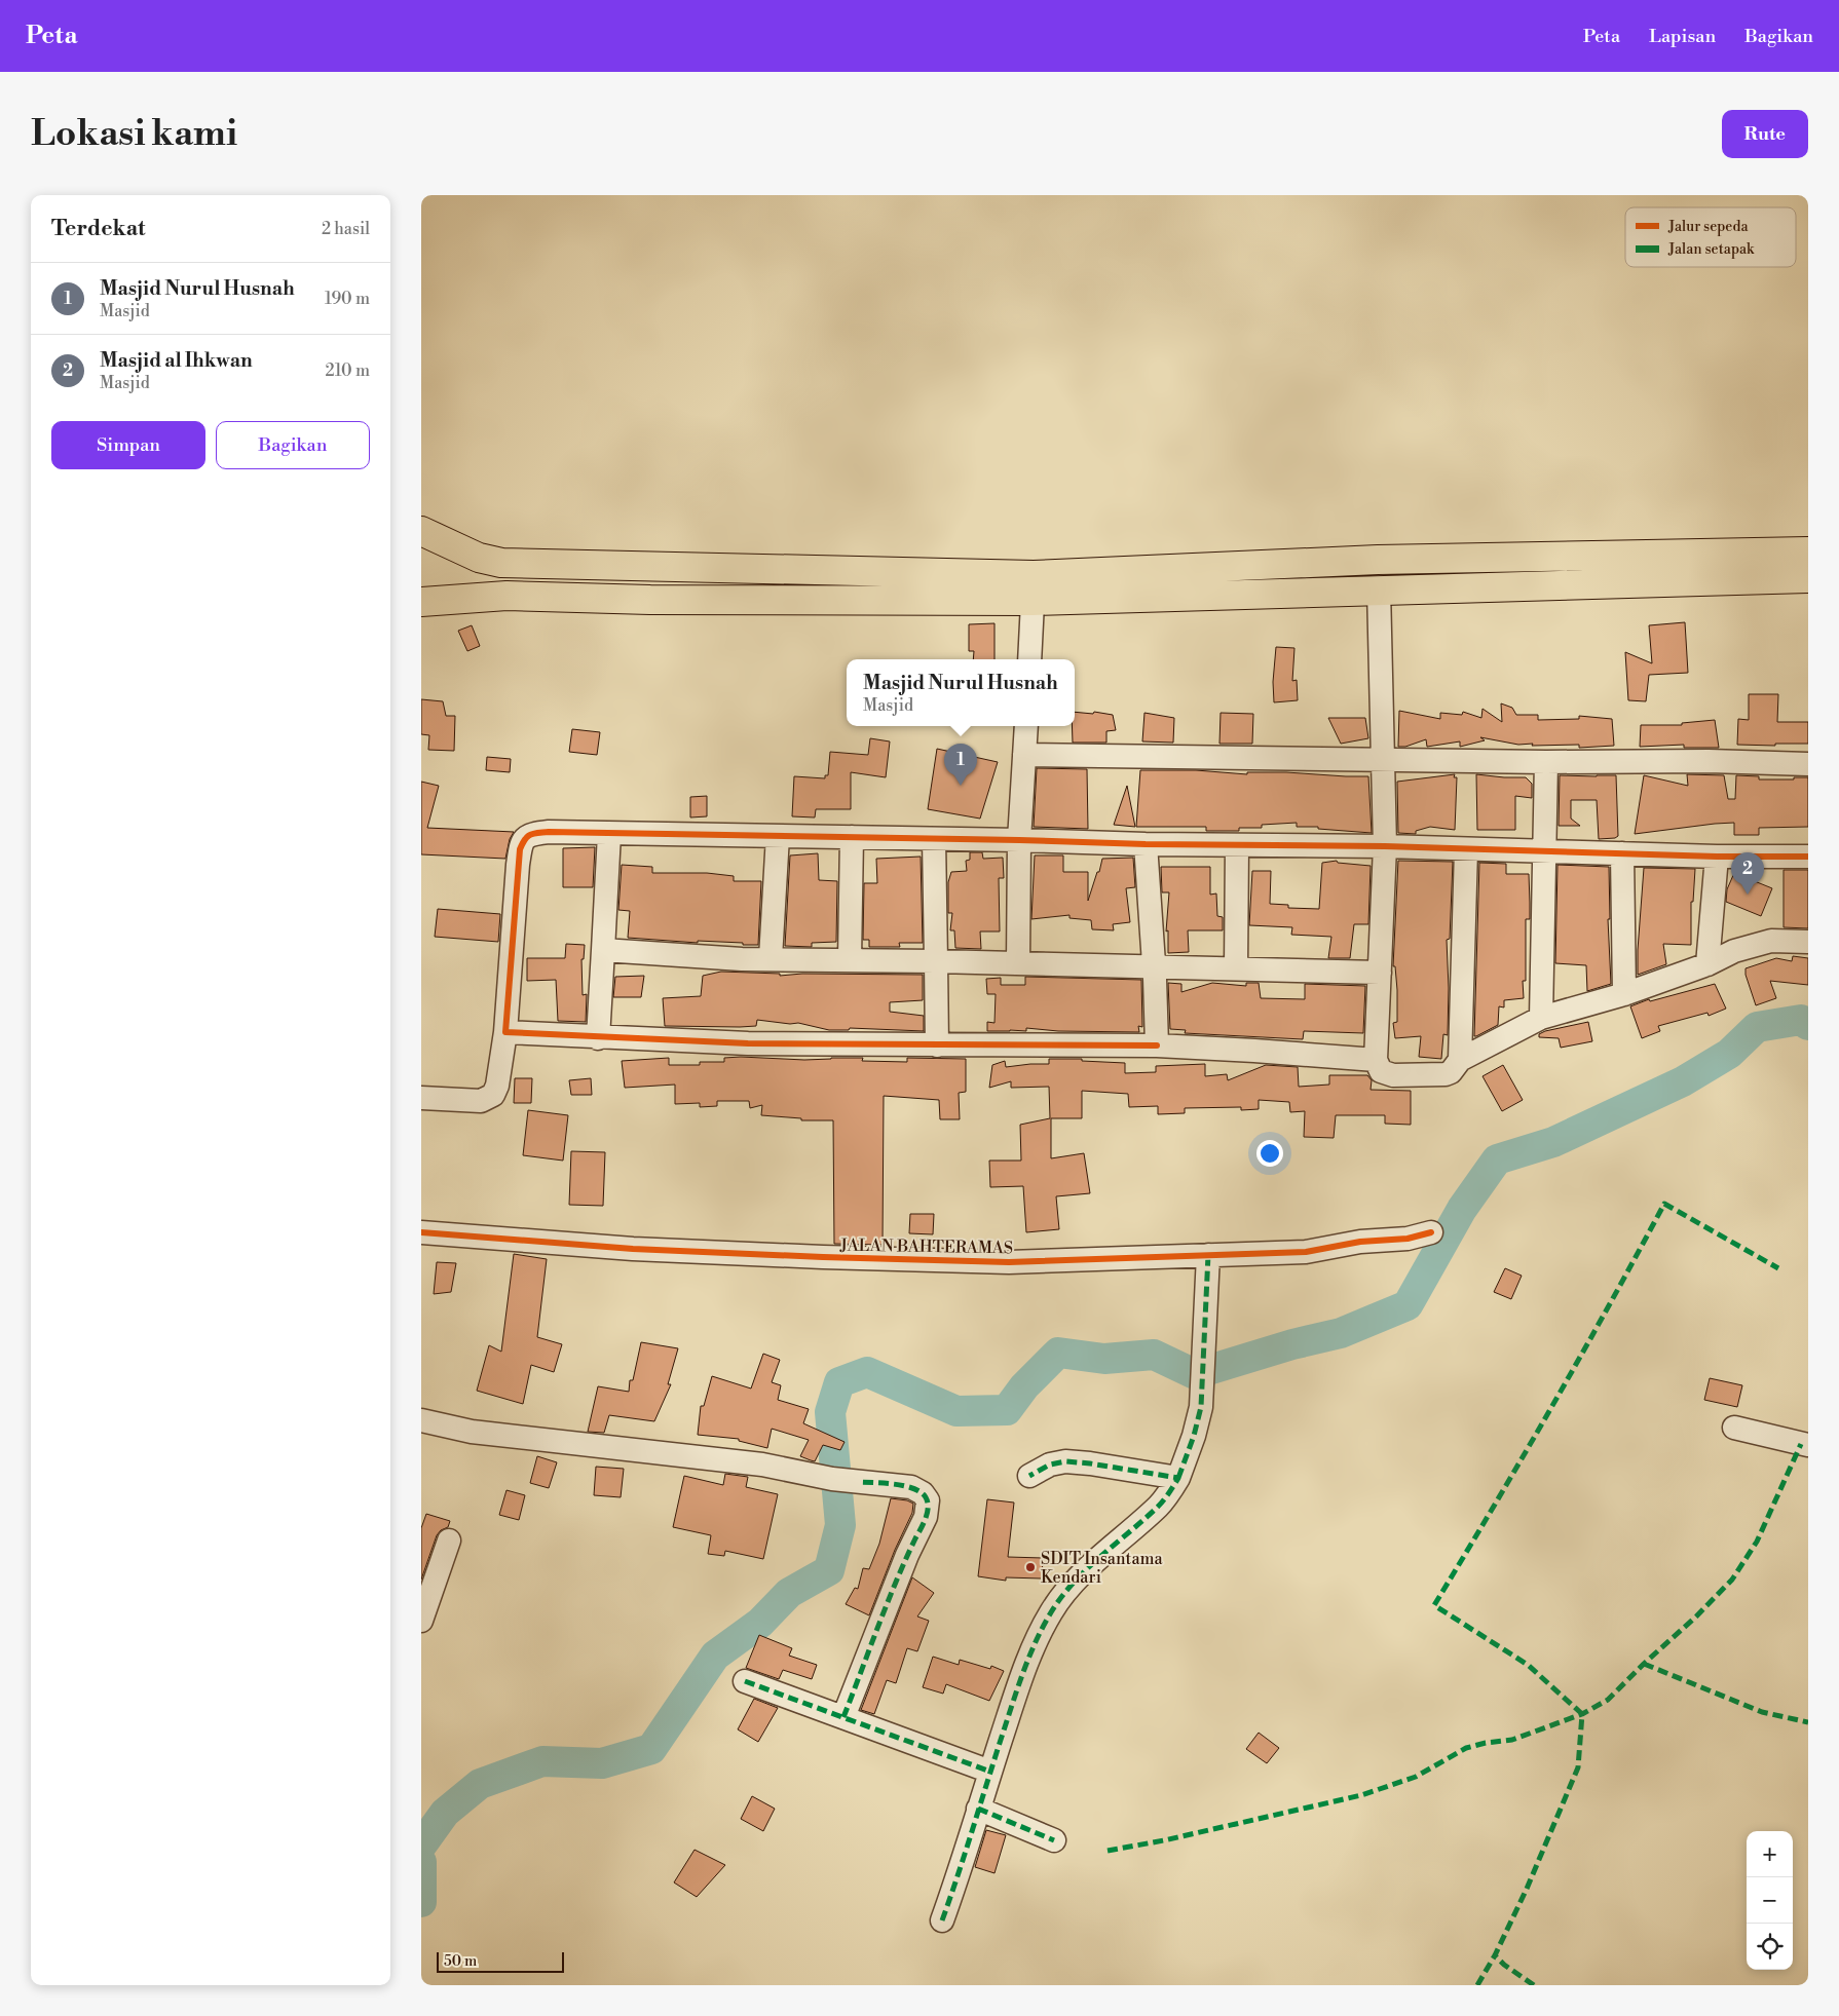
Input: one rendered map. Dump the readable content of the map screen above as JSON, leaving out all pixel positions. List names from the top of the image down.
{
  "streets": {
    "street": ["JALAN BAHTERAMAS"]
  },
  "places": ["SDIT Insantama Kendari"],
  "legend": ["Jalur sepeda", "Jalan setapak"],
  "scale_bar": "50 m",
  "page": {
    "header": "Peta",
    "nav": ["Peta", "Lapisan", "Bagikan"],
    "buttons": [
      "Rute",
      ["Simpan", "Bagikan"]
    ],
    "title": "Lokasi kami",
    "heading": ["Terdekat", "2 hasil"],
    "list": [
      {
        "mark": "1",
        "name": "Masjid Nurul Husnah",
        "note": "Masjid",
        "value": "190 m"
      },
      {
        "mark": "2",
        "name": "Masjid al Ihkwan",
        "note": "Masjid",
        "value": "210 m"
      }
    ],
    "popup": ["Masjid Nurul Husnah", "Masjid"],
    "pins": ["1", "2"],
    "map_buttons": ["+", "−"],
    "scale": "50 m"
  }
}
